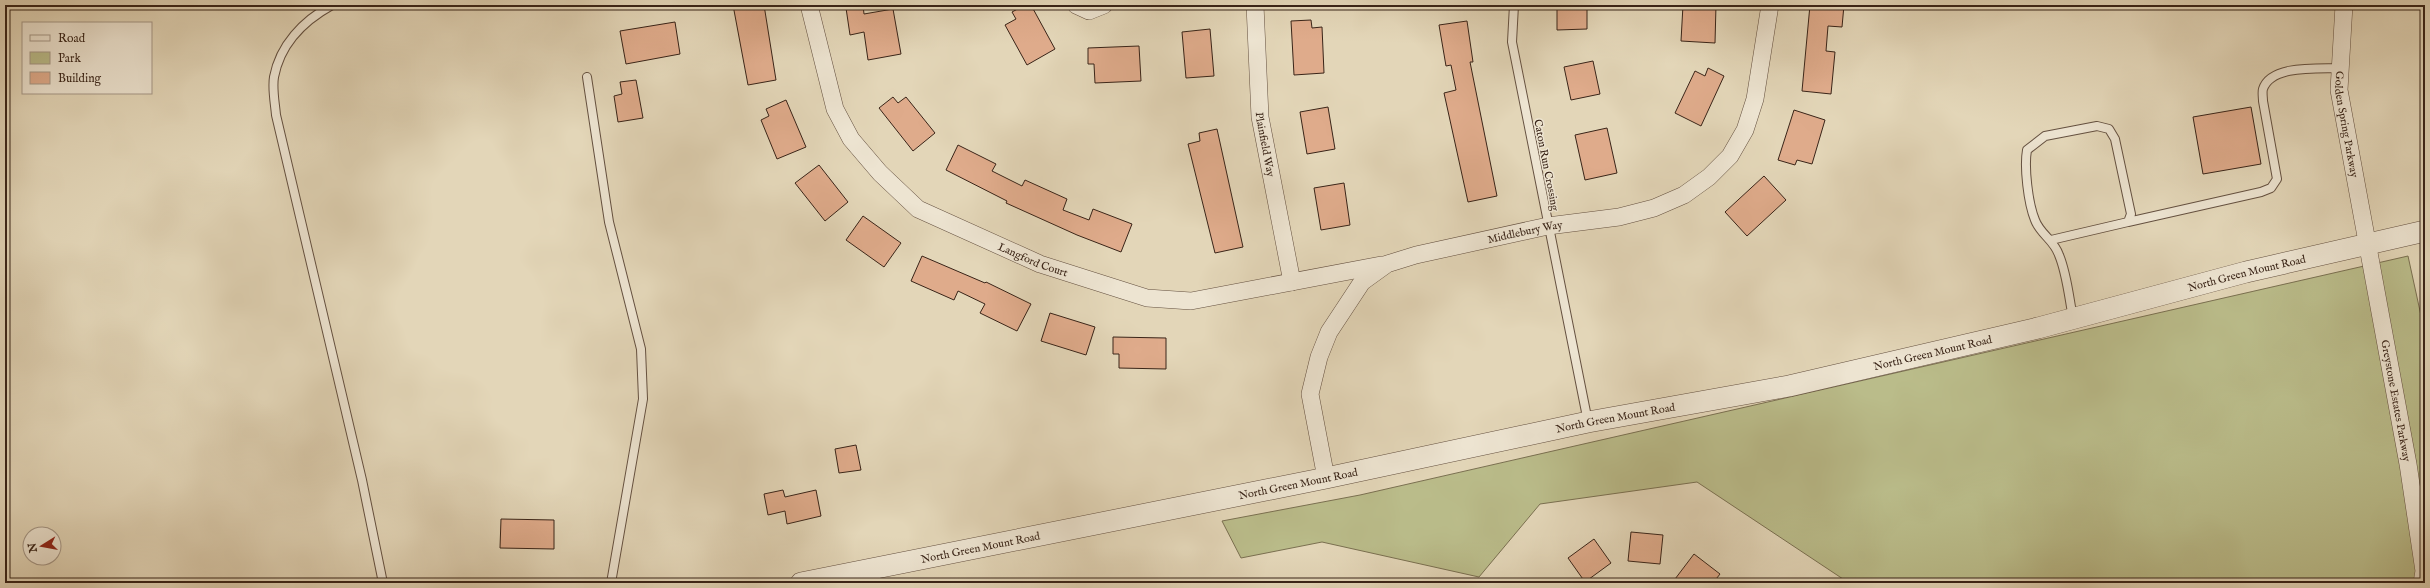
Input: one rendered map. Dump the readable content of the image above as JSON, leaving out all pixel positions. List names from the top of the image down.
{
  "streets": {
    "street": [
      "Golden Spring Parkway",
      "Plainfield Way",
      "Middlebury Way",
      "Langford Court",
      "North Green Mount Road",
      "Greystone Estates Parkway"
    ],
    "lane": ["Caton Run Crossing"]
  },
  "crossings": [
    ["Golden Spring Parkway", "North Green Mount Road"],
    ["Golden Spring Parkway", "Greystone Estates Parkway"],
    ["Plainfield Way", "Langford Court"],
    ["Caton Run Crossing", "Middlebury Way"],
    ["Caton Run Crossing", "North Green Mount Road"],
    ["Middlebury Way", "Langford Court"],
    ["Middlebury Way", "North Green Mount Road"],
    ["North Green Mount Road", "Greystone Estates Parkway"]
  ],
  "legend": ["Road", "Park", "Building"],
  "north": "left"
}
